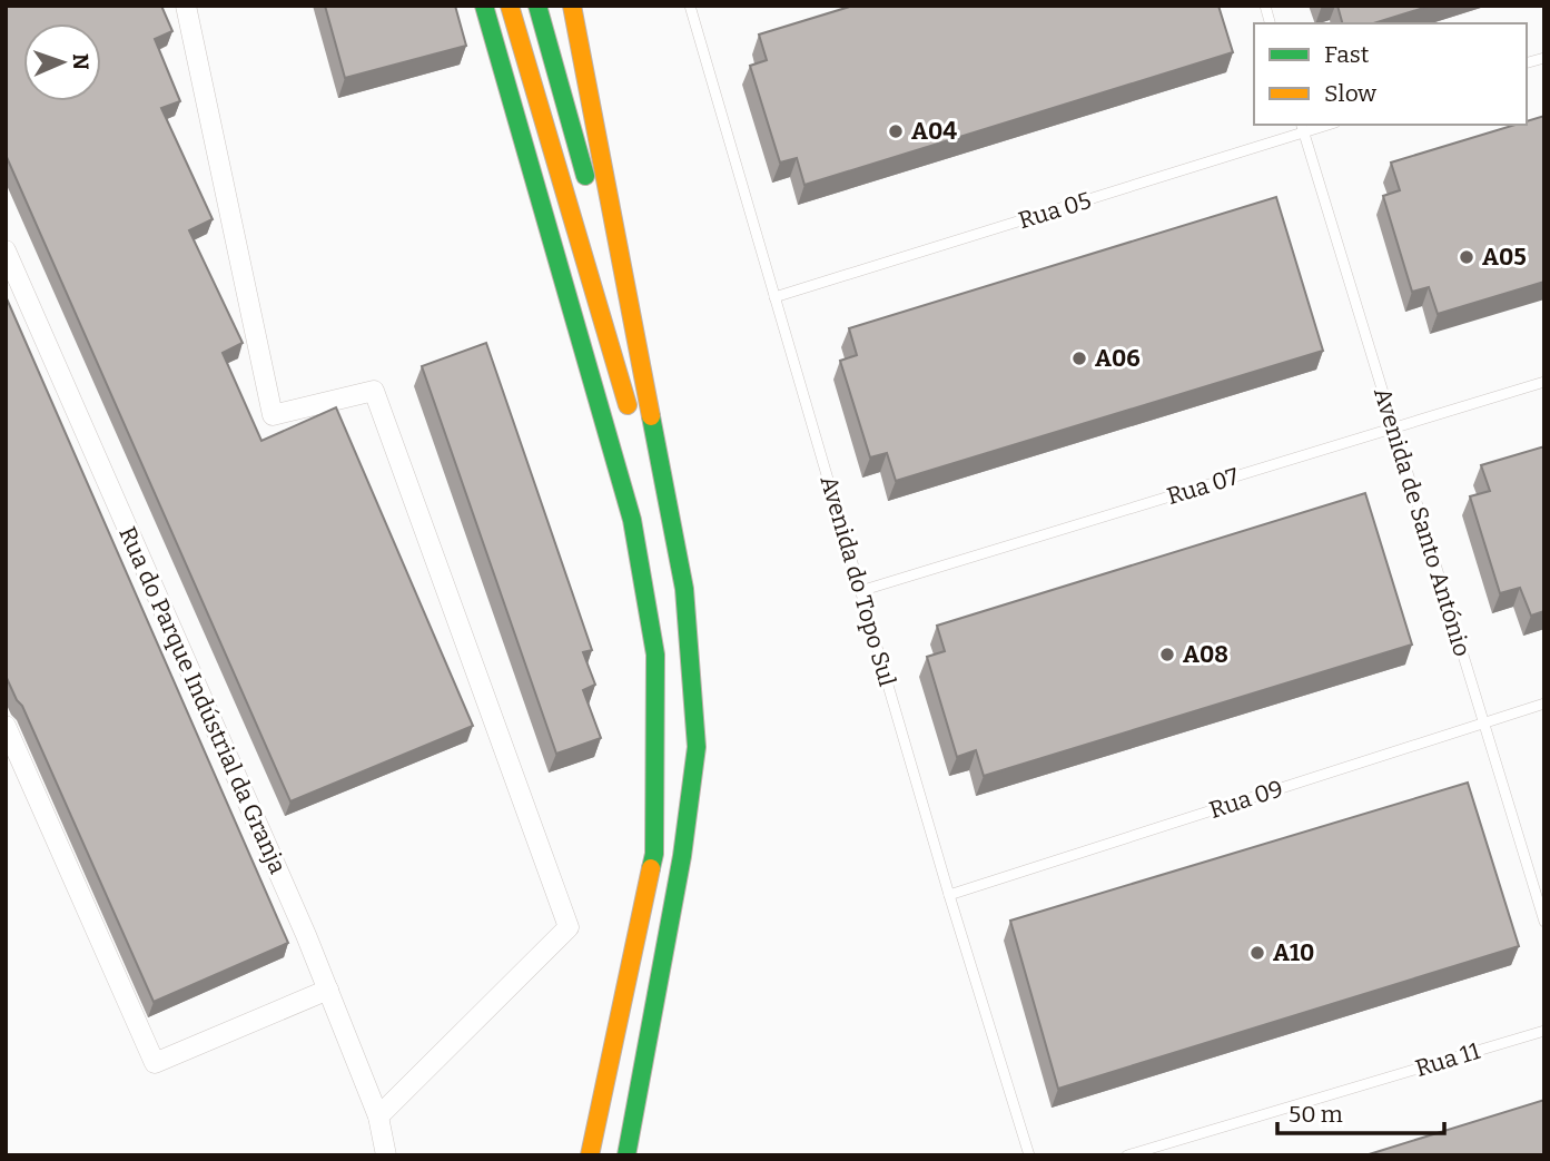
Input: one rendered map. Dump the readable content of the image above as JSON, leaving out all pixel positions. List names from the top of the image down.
{
  "streets": {
    "street": ["Rua do Parque Indústrial da Granja"],
    "lane": [
      "Rua 05",
      "Rua 07",
      "Avenida de Santo António",
      "Avenida do Topo Sul",
      "Rua 09",
      "Rua 11"
    ]
  },
  "crossings": [
    ["Rua 05", "Avenida de Santo António"],
    ["Rua 05", "Avenida do Topo Sul"],
    ["Rua 07", "Avenida de Santo António"],
    ["Rua 07", "Avenida do Topo Sul"],
    ["Avenida de Santo António", "Rua 09"],
    ["Avenida do Topo Sul", "Rua 09"]
  ],
  "places": [
    "A04",
    "A05",
    "A06",
    "A08",
    "A10"
  ],
  "legend": ["Fast", "Slow"],
  "scale_bar": "50 m",
  "north": "right"
}
